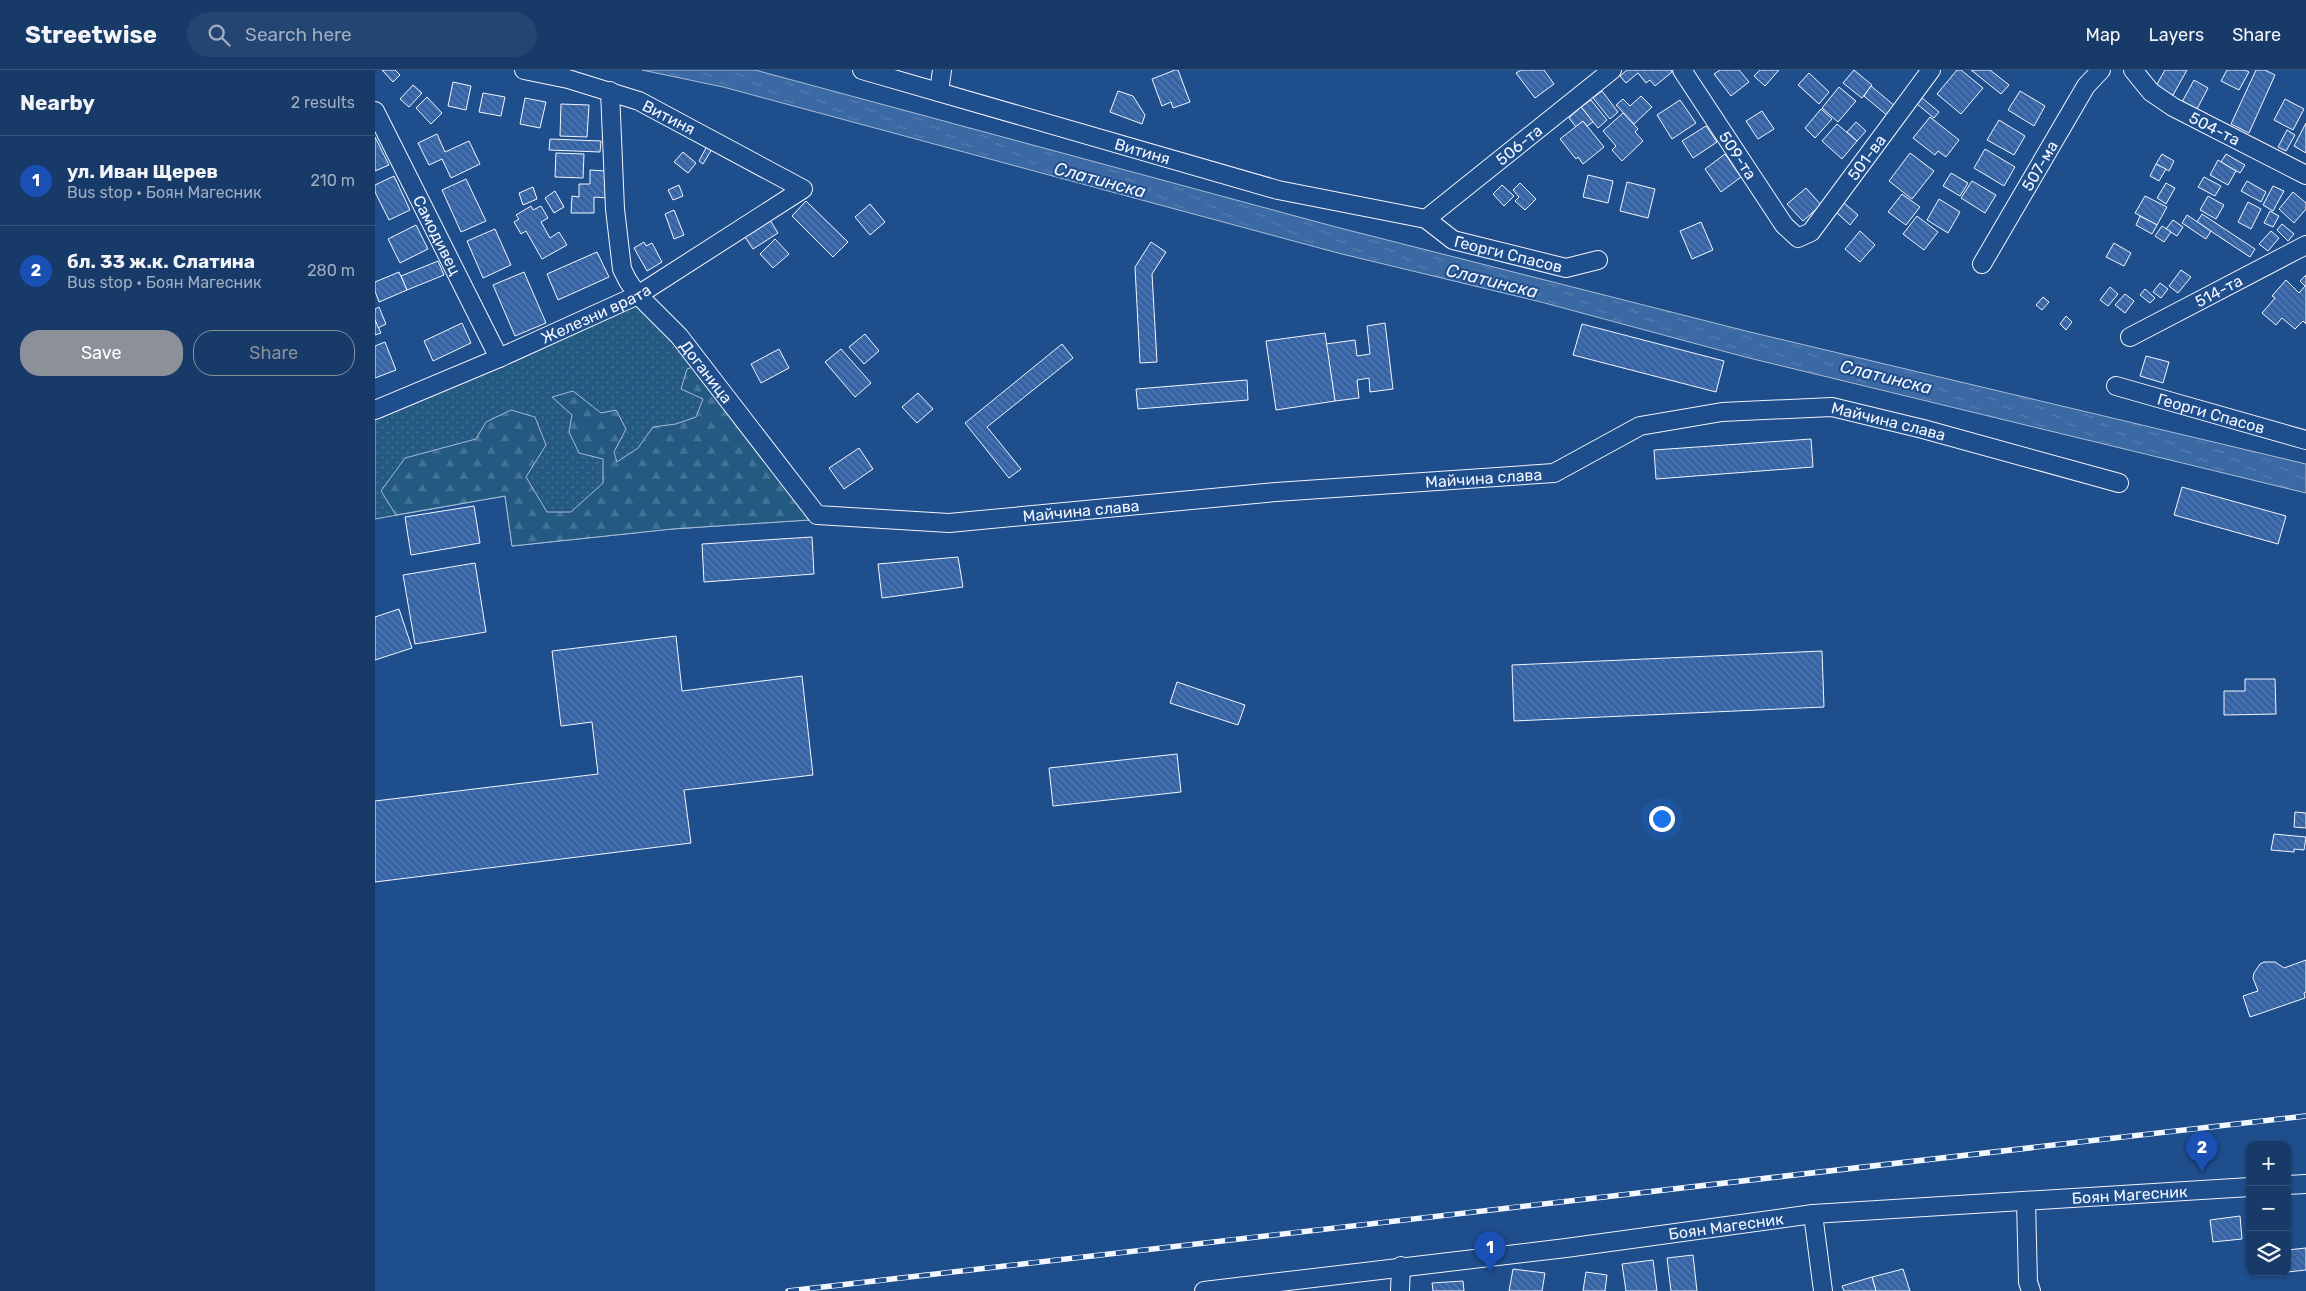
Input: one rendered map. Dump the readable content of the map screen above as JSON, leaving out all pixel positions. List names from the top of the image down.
{
  "streets": {
    "street": [
      "Витиня",
      "504-та",
      "506-та",
      "509-та",
      "501-ва",
      "507-ма",
      "Самодивец",
      "Георги Спасов",
      "514-та",
      "Железни врата",
      "Доганица",
      "Майчина слава",
      "Боян Магесник"
    ]
  },
  "crossings": [
    ["Витиня", "506-та"],
    ["Витиня", "Георги Спасов"],
    ["Витиня", "Железни врата"],
    ["Витиня", "Доганица"],
    ["506-та", "Георги Спасов"],
    ["509-та", "501-ва"],
    ["Самодивец", "Железни врата"],
    ["Железни врата", "Доганица"],
    ["Доганица", "Майчина слава"]
  ],
  "water": ["Слатинска"],
  "page": {
    "header": "Streetwise",
    "search": "Search here",
    "nav": ["Map", "Layers", "Share"],
    "heading": ["Nearby", "2 results"],
    "list": [
      {
        "mark": "1",
        "name": "ул. Иван Щерев",
        "note": "Bus stop · Боян Магесник",
        "value": "210 m"
      },
      {
        "mark": "2",
        "name": "бл. 33 ж.к. Слатина",
        "note": "Bus stop · Боян Магесник",
        "value": "280 m"
      }
    ],
    "buttons": ["Save", "Share"],
    "pins": ["2", "1"],
    "map_buttons": ["+", "−"]
  }
}
